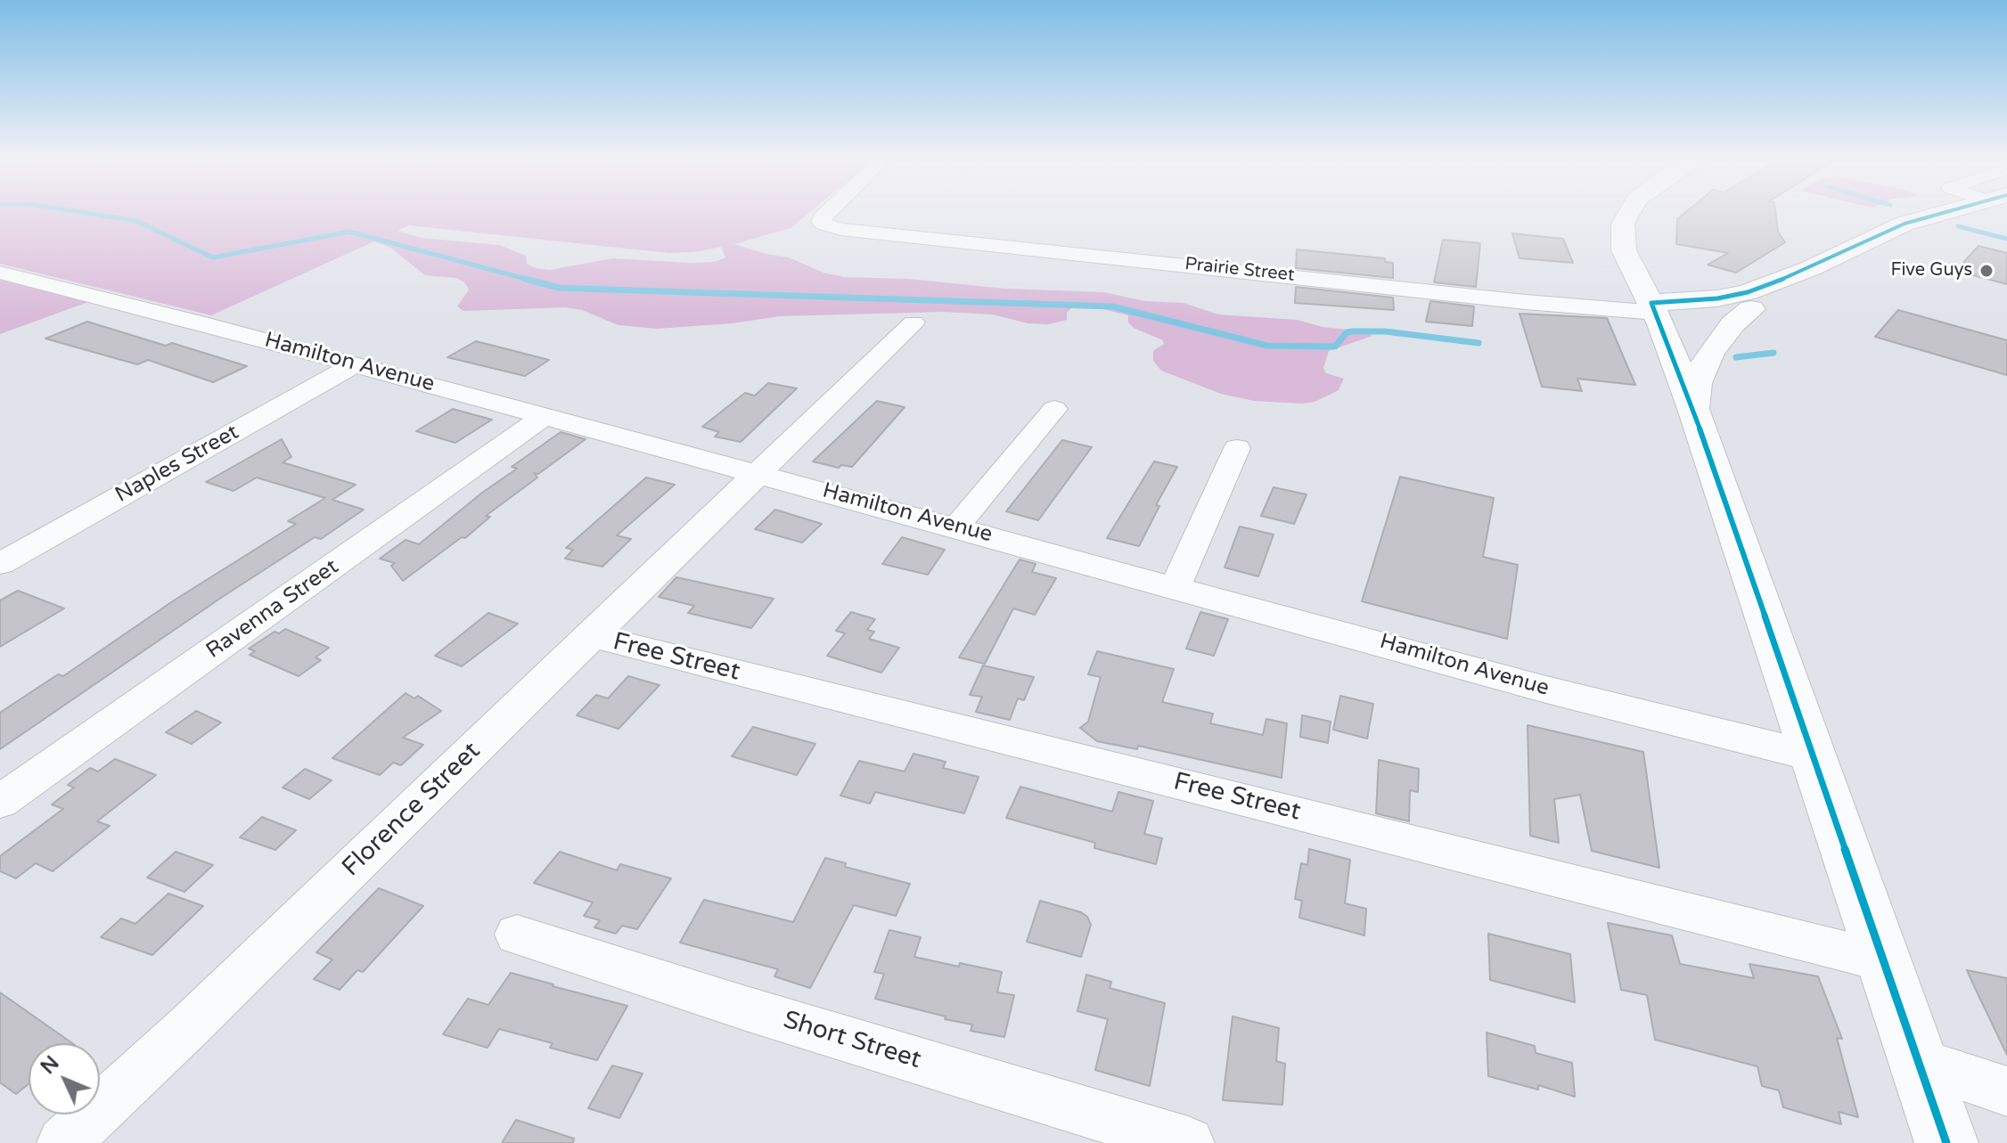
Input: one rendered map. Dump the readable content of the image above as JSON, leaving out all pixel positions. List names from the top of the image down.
{
  "streets": {
    "street": [
      "Prairie Street",
      "Hamilton Avenue",
      "Naples Street",
      "Ravenna Street",
      "Free Street",
      "Florence Street",
      "Short Street"
    ]
  },
  "crossings": [
    ["Hamilton Avenue", "Naples Street"],
    ["Hamilton Avenue", "Ravenna Street"],
    ["Hamilton Avenue", "Florence Street"],
    ["Free Street", "Florence Street"]
  ],
  "places": ["Five Guys"],
  "north": "top left"
}
